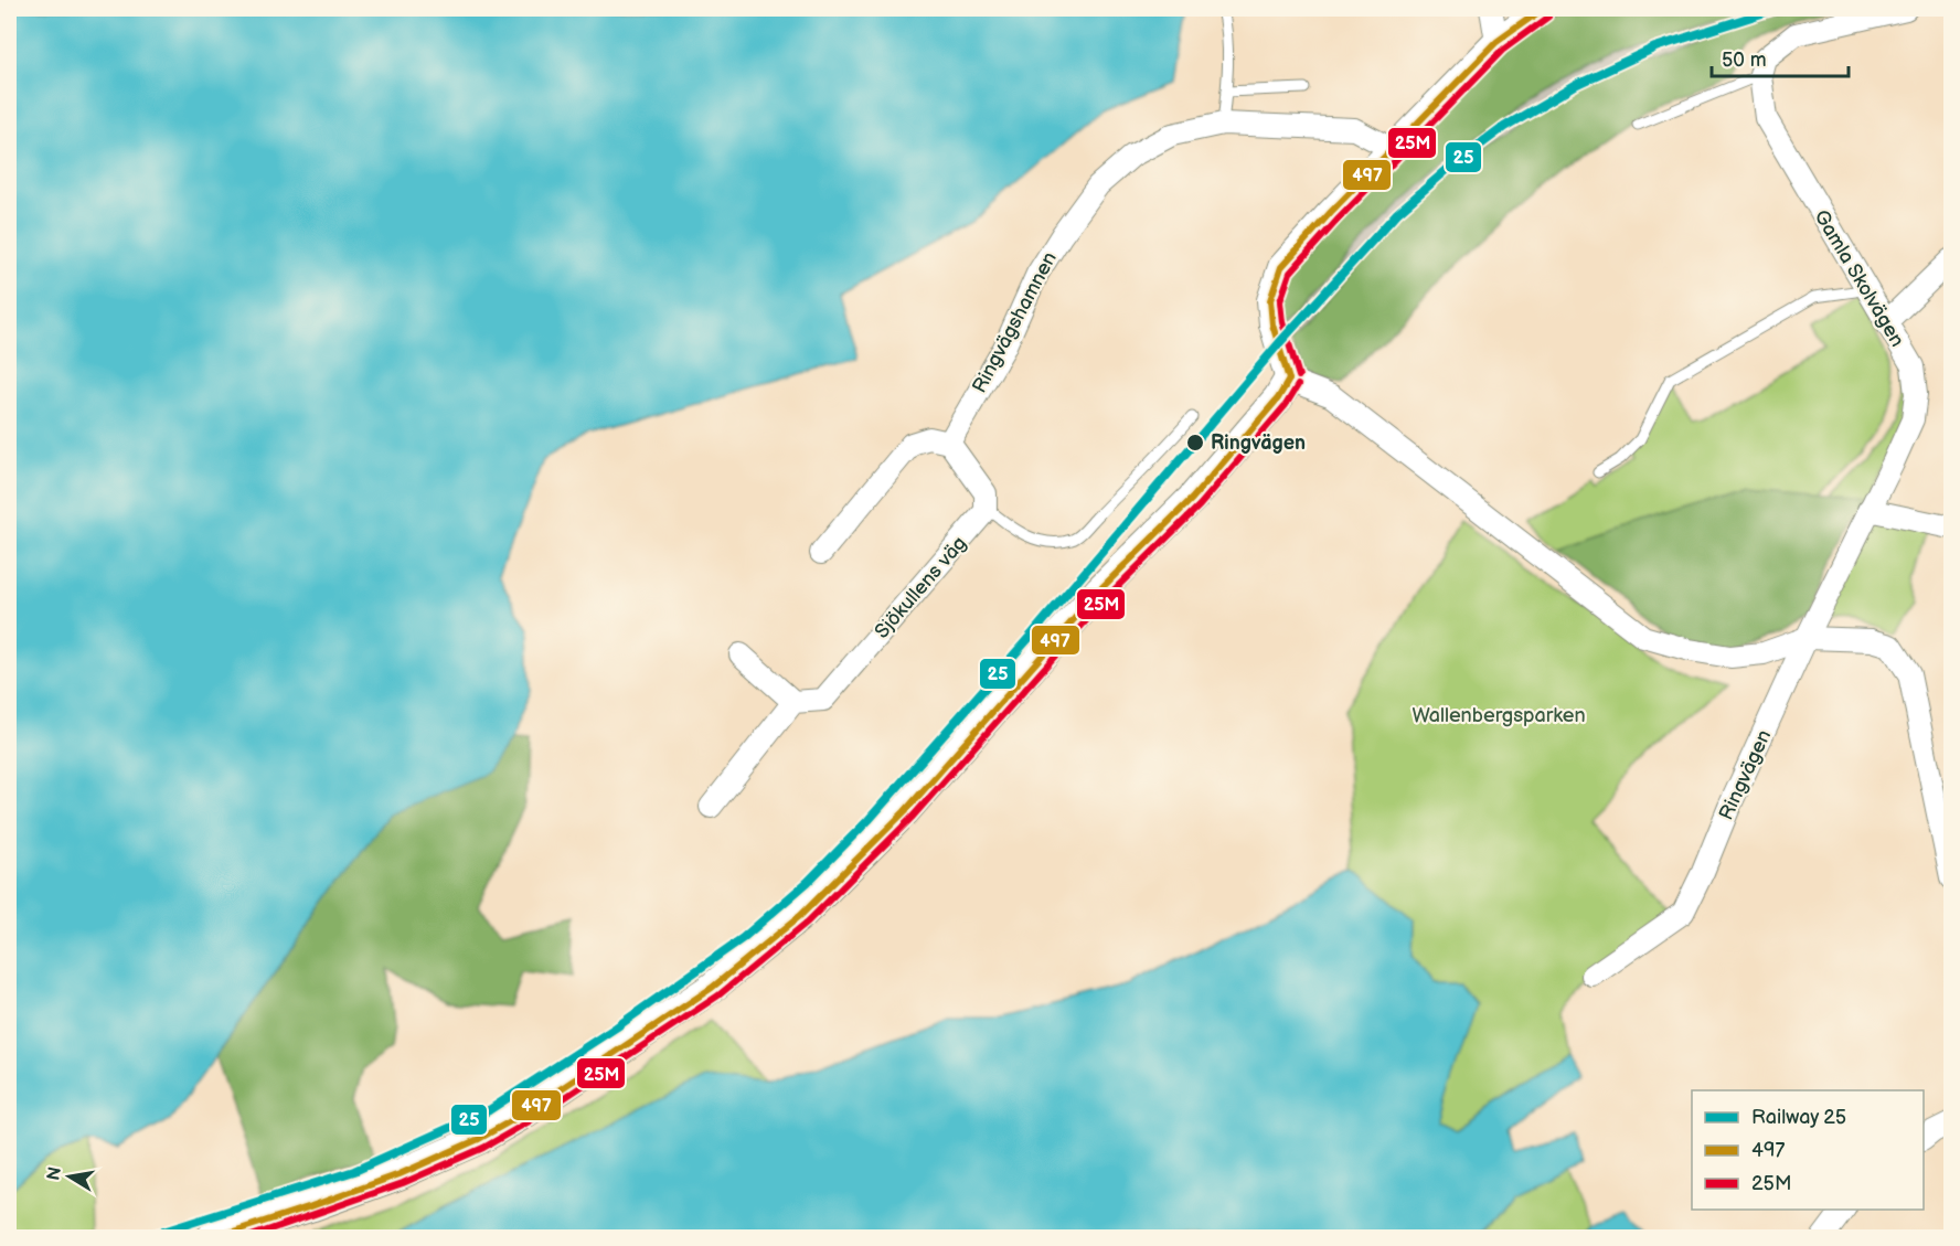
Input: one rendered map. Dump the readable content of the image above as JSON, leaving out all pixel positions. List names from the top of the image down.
{
  "streets": {
    "street": [
      "Gamla Skolvägen",
      "Ringvägshamnen",
      "Sjökullens väg",
      "Ringvägen"
    ]
  },
  "crossings": [
    ["Gamla Skolvägen", "Ringvägen"]
  ],
  "parks": ["Wallenbergsparken"],
  "places": ["Ringvägen"],
  "lines": ["rail line 25", "transit line 497", "transit line 25M"],
  "legend": ["Railway 25", "497", "25M"],
  "scale_bar": "50 m",
  "north": "left"
}
